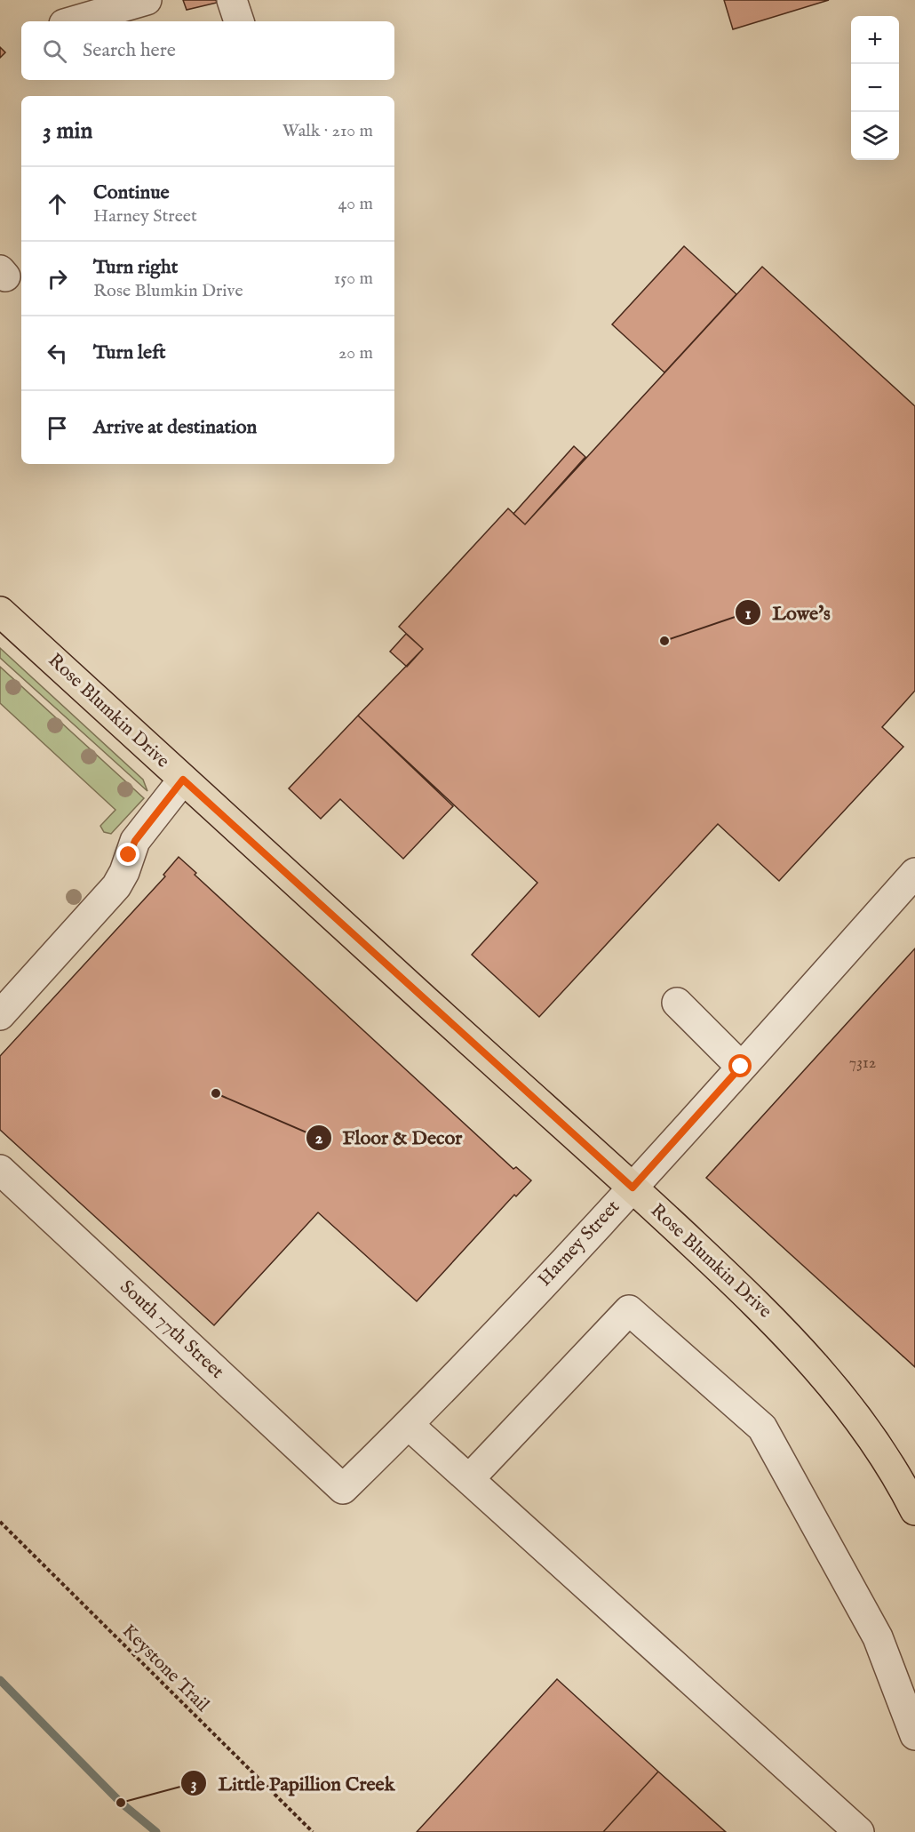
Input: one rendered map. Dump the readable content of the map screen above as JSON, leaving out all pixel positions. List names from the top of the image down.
{
  "streets": {
    "main road": ["Rose Blumkin Drive"],
    "street": ["Harney Street", "South 77th Street"],
    "path": ["Keystone Trail"]
  },
  "crossings": [
    ["Rose Blumkin Drive", "Harney Street"],
    ["Harney Street", "South 77th Street"]
  ],
  "places": ["Lowe's", "Floor & Decor", "Little Papillion Creek"],
  "house_numbers": ["7312"],
  "page": {
    "map_buttons": ["+", "−"],
    "search": "Search here",
    "heading": ["3 min", "Walk · 210 m"],
    "list": [
      ["Continue", "Harney Street", "40 m"],
      ["Turn right", "Rose Blumkin Drive", "150 m"],
      ["Turn left", "20 m"],
      "Arrive at destination"
    ]
  }
}
